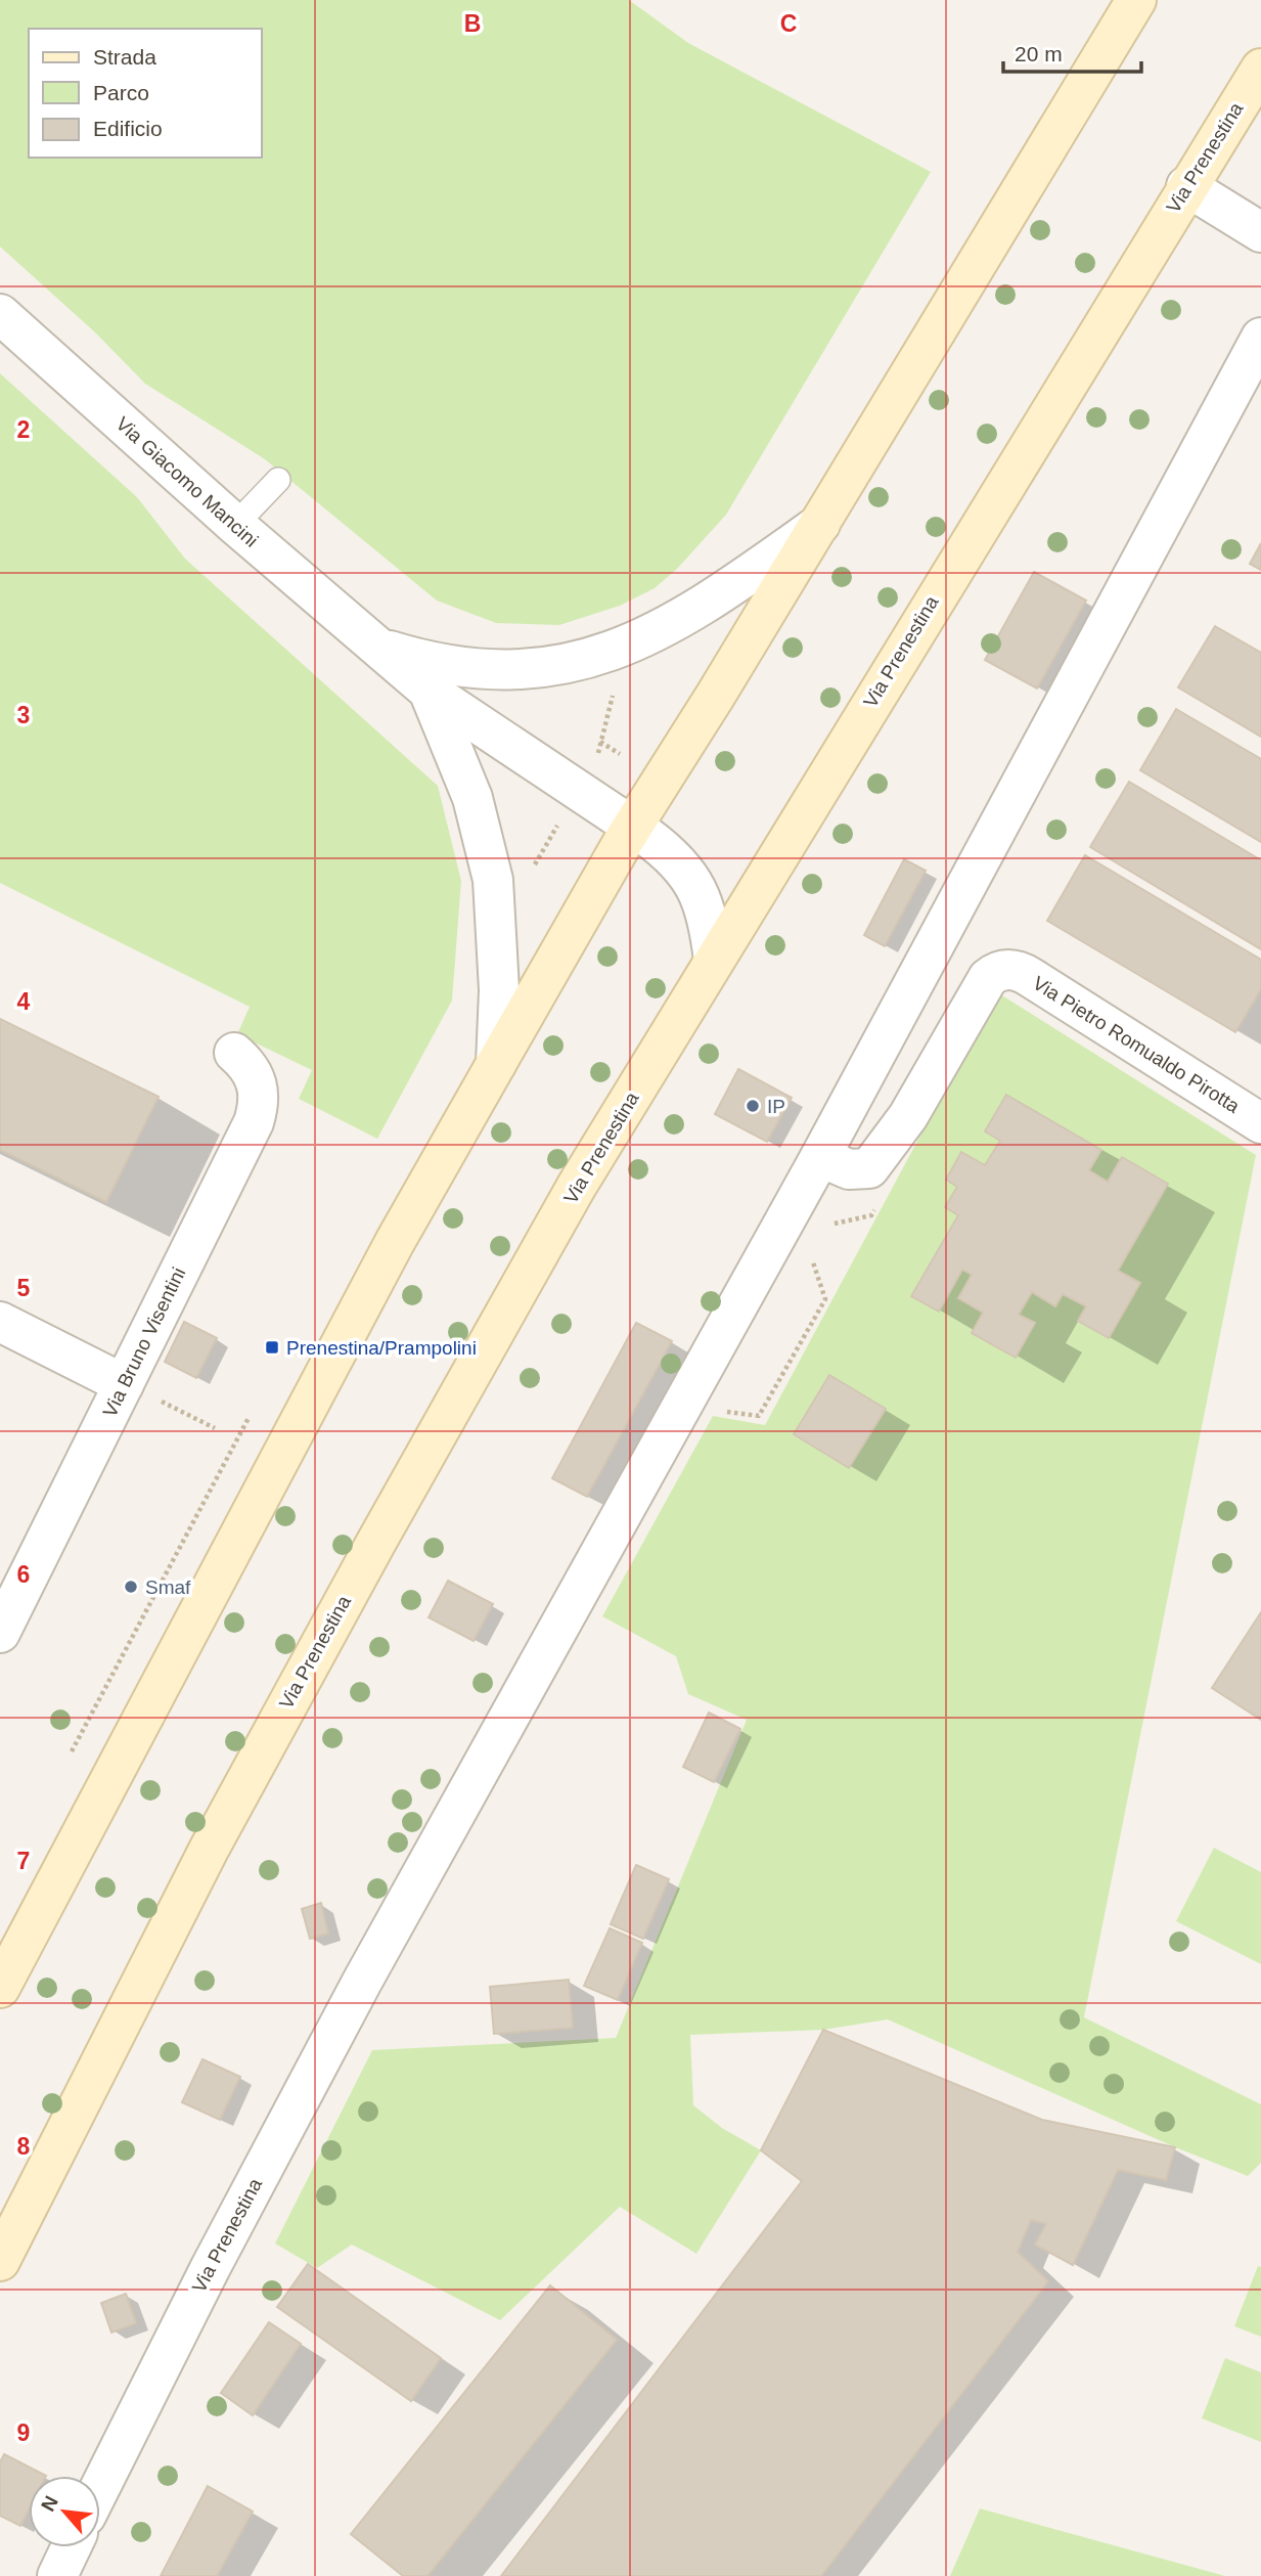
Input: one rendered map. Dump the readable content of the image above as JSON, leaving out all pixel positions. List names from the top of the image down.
{
  "streets": {
    "main road": ["Via Prenestina"],
    "street": ["Via Giacomo Mancini", "Via Pietro Romualdo Pirotta", "Via Bruno Visentini"]
  },
  "crossings": [
    ["Via Prenestina", "Via Pietro Romualdo Pirotta"]
  ],
  "places": {
    "other": ["IP", "Smaf"],
    "transit": ["Prenestina/Prampolini"]
  },
  "legend": ["Strada", "Parco", "Edificio"],
  "scale_bar": "20 m",
  "north": "top left",
  "grid": {
    "columns": ["B", "C"],
    "rows": [
      "2",
      "3",
      "4",
      "5",
      "6",
      "7",
      "8",
      "9"
    ]
  }
}
